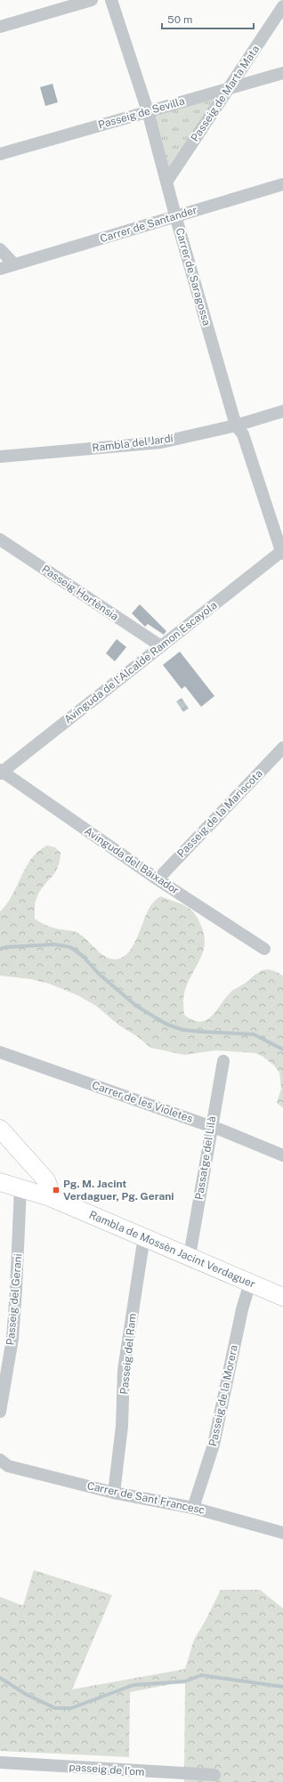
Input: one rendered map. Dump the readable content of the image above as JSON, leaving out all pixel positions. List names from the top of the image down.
{
  "streets": {
    "street": [
      "Passeig de Marta Mata",
      "Passeig de Sevilla",
      "Carrer de Santander",
      "Carrer de Saragossa",
      "Rambla del Jardí",
      "Passeig Hortènsia",
      "Avinguda de l'Alcalde Ramon Escayola",
      "Passeig de la Mariscota",
      "Avinguda del Baixador",
      "Carrer de les Violetes",
      "Passatge del Lilà",
      "Rambla de Mossèn Jacint Verdaguer",
      "Passeig del Gerani",
      "Passeig del Ram",
      "Passeig de la Morera",
      "Carrer de Sant Francesc",
      "passeig de l'om"
    ]
  },
  "crossings": [
    ["Passeig de Marta Mata", "Passeig de Sevilla"],
    ["Passeig de Marta Mata", "Carrer de Saragossa"],
    ["Passeig de Sevilla", "Carrer de Saragossa"],
    ["Carrer de Santander", "Carrer de Saragossa"],
    ["Carrer de Saragossa", "Rambla del Jardí"],
    ["Carrer de Saragossa", "Avinguda de l'Alcalde Ramon Escayola"],
    ["Passeig Hortènsia", "Avinguda de l'Alcalde Ramon Escayola"],
    ["Avinguda de l'Alcalde Ramon Escayola", "Avinguda del Baixador"],
    ["Passeig de la Mariscota", "Avinguda del Baixador"],
    ["Carrer de les Violetes", "Passatge del Lilà"],
    ["Passatge del Lilà", "Rambla de Mossèn Jacint Verdaguer"],
    ["Rambla de Mossèn Jacint Verdaguer", "Passeig del Gerani"],
    ["Rambla de Mossèn Jacint Verdaguer", "Passeig del Ram"],
    ["Rambla de Mossèn Jacint Verdaguer", "Passeig de la Morera"],
    ["Passeig del Ram", "Carrer de Sant Francesc"],
    ["Passeig de la Morera", "Carrer de Sant Francesc"]
  ],
  "places": {
    "transit": ["Pg. M. Jacint Verdaguer, Pg. Gerani"]
  },
  "scale_bar": "50 m"
}
